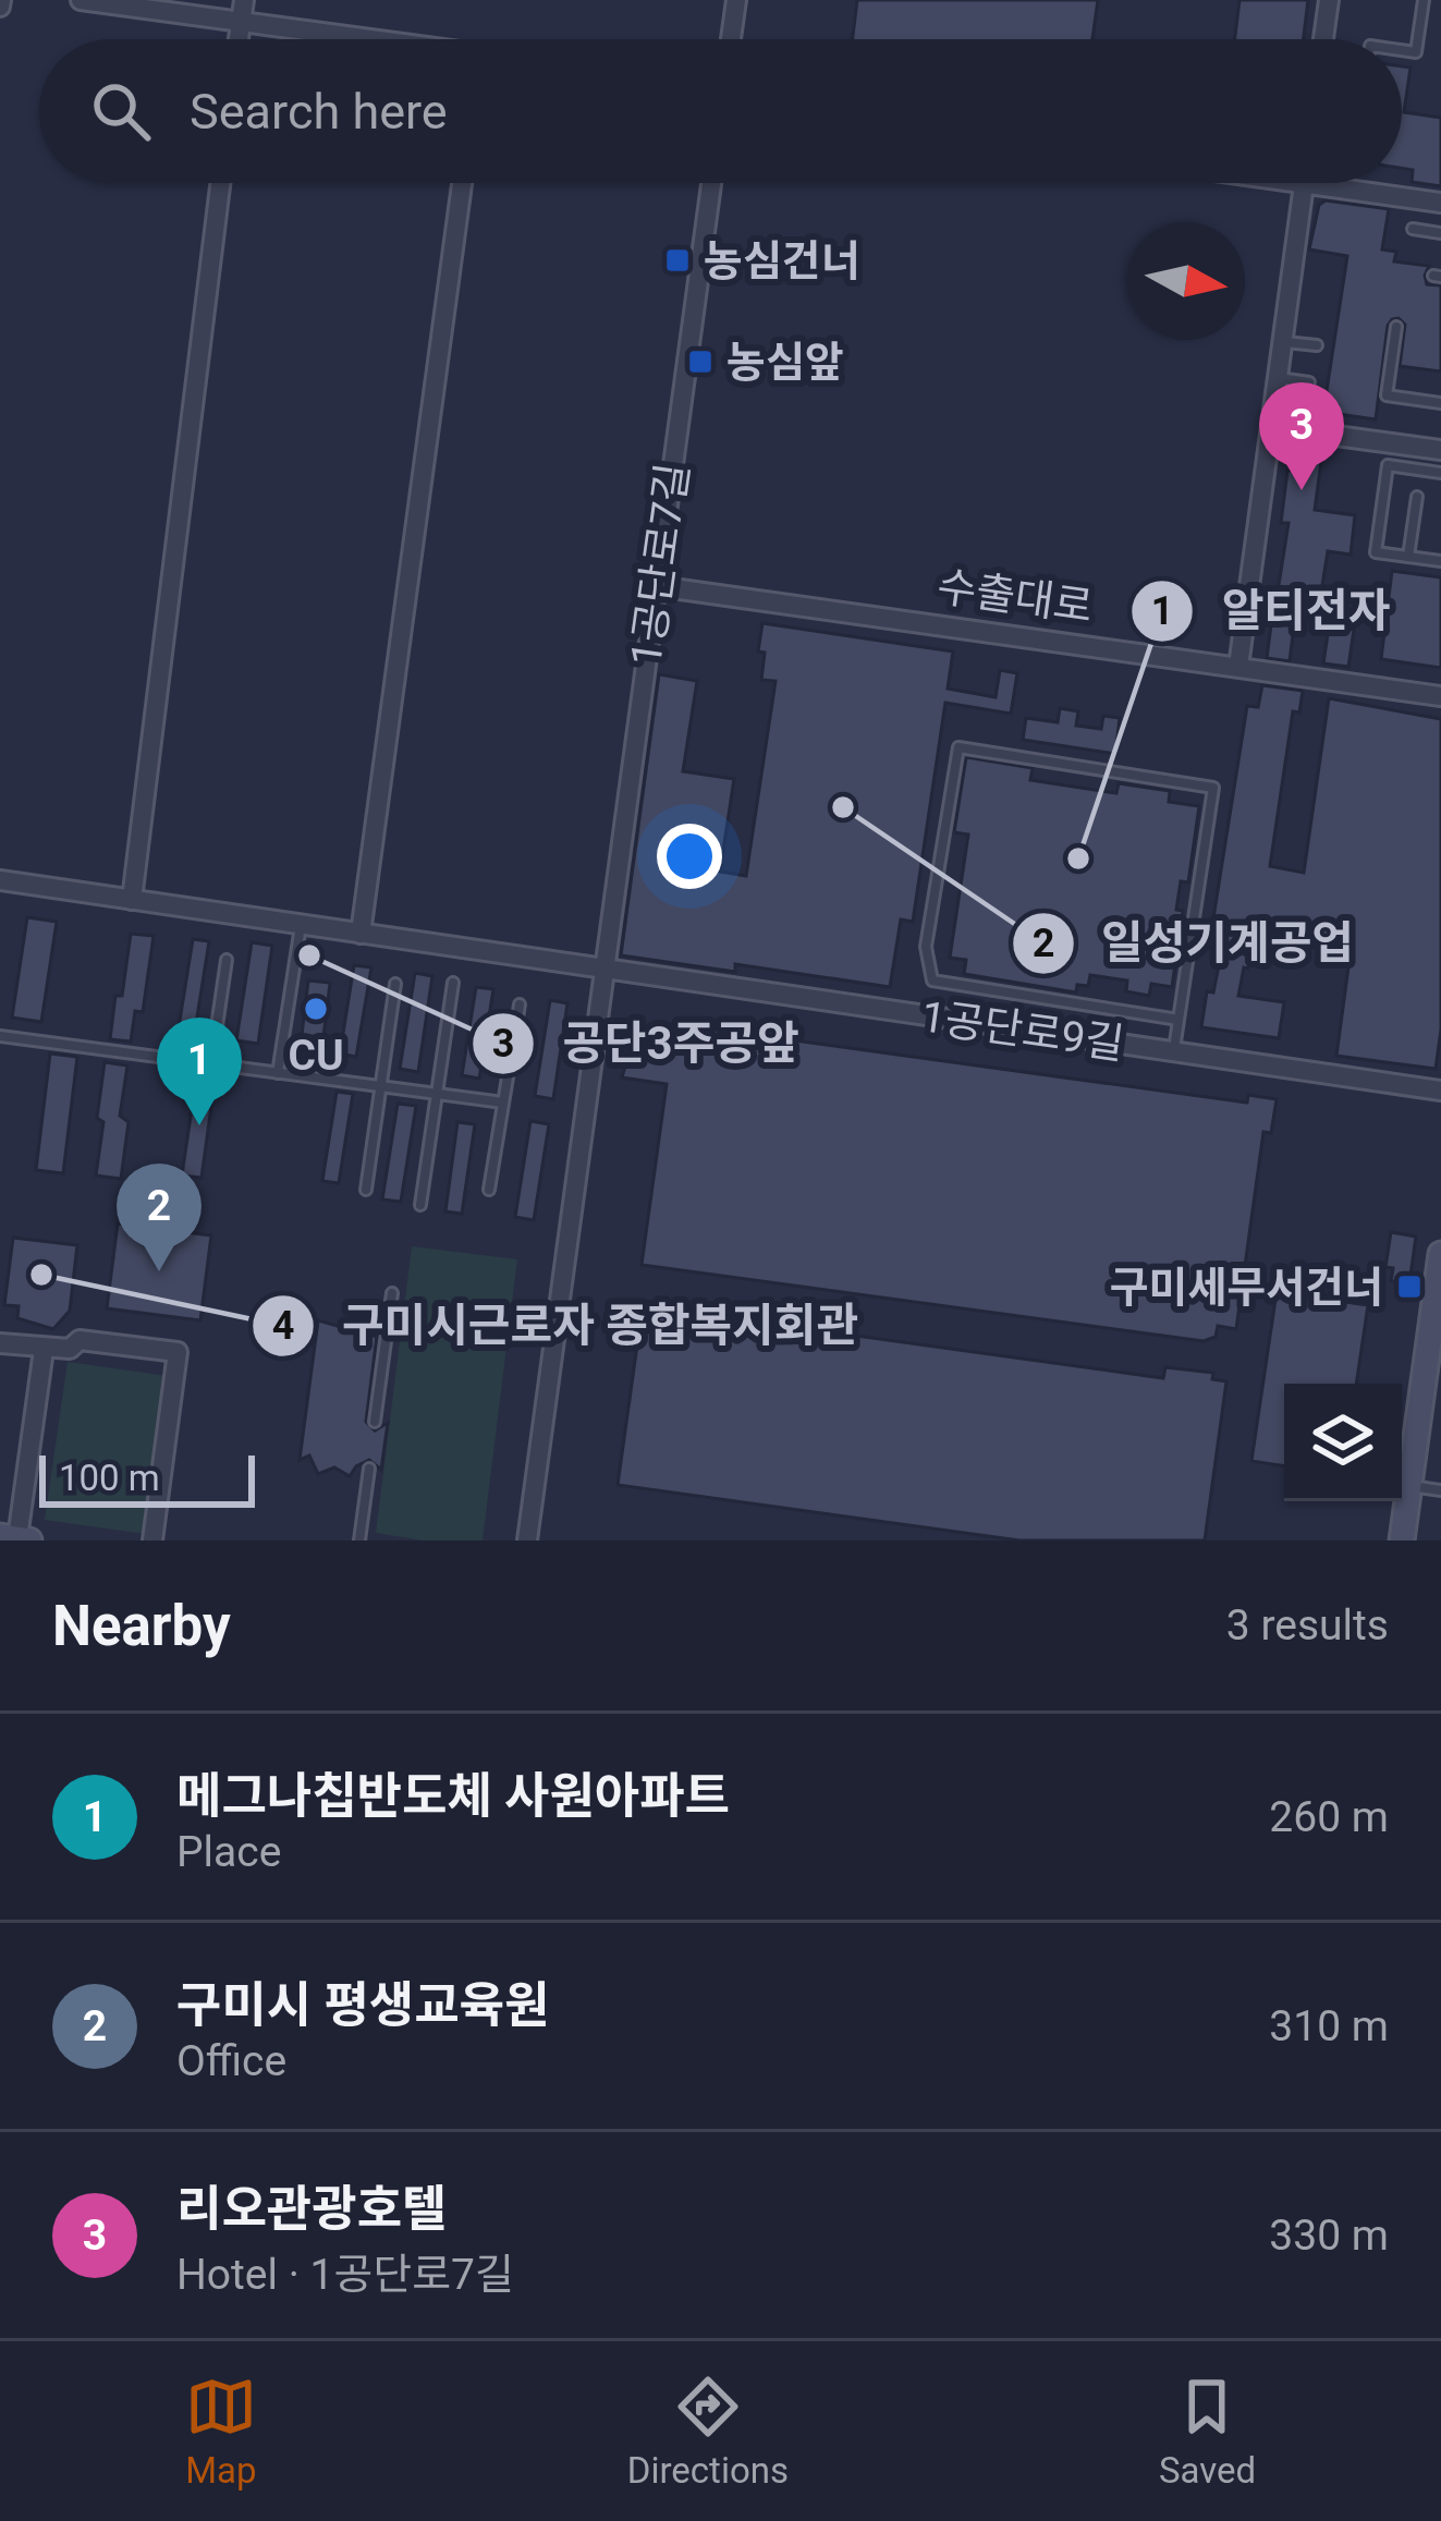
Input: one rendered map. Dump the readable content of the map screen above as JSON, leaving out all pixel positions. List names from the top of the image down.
{
  "streets": {
    "street": ["1공단로7길", "수출대로", "1공단로9길"]
  },
  "crossings": [
    ["1공단로7길", "수출대로"],
    ["1공단로7길", "1공단로9길"]
  ],
  "places": {
    "transit": ["농심건너", "농심앞", "구미세무서건너"],
    "other": [
      "일성기계공업",
      "알티전자",
      "공단3주공앞",
      "CU",
      "구미시근로자 종합복지회관"
    ]
  },
  "scale_bar": "100 m",
  "north": "right",
  "page": {
    "search": "Search here",
    "pins": ["3", "1", "2"],
    "scale": "100 m",
    "heading": ["Nearby", "3 results"],
    "list": [
      {
        "mark": "1",
        "name": "메그나칩반도체 사원아파트",
        "note": "Place",
        "value": "260 m"
      },
      {
        "mark": "2",
        "name": "구미시 평생교육원",
        "note": "Office",
        "value": "310 m"
      },
      {
        "mark": "3",
        "name": "리오관광호텔",
        "note": "Hotel · 1공단로7길",
        "value": "330 m"
      }
    ],
    "nav": ["Map", "Directions", "Saved"]
  }
}
